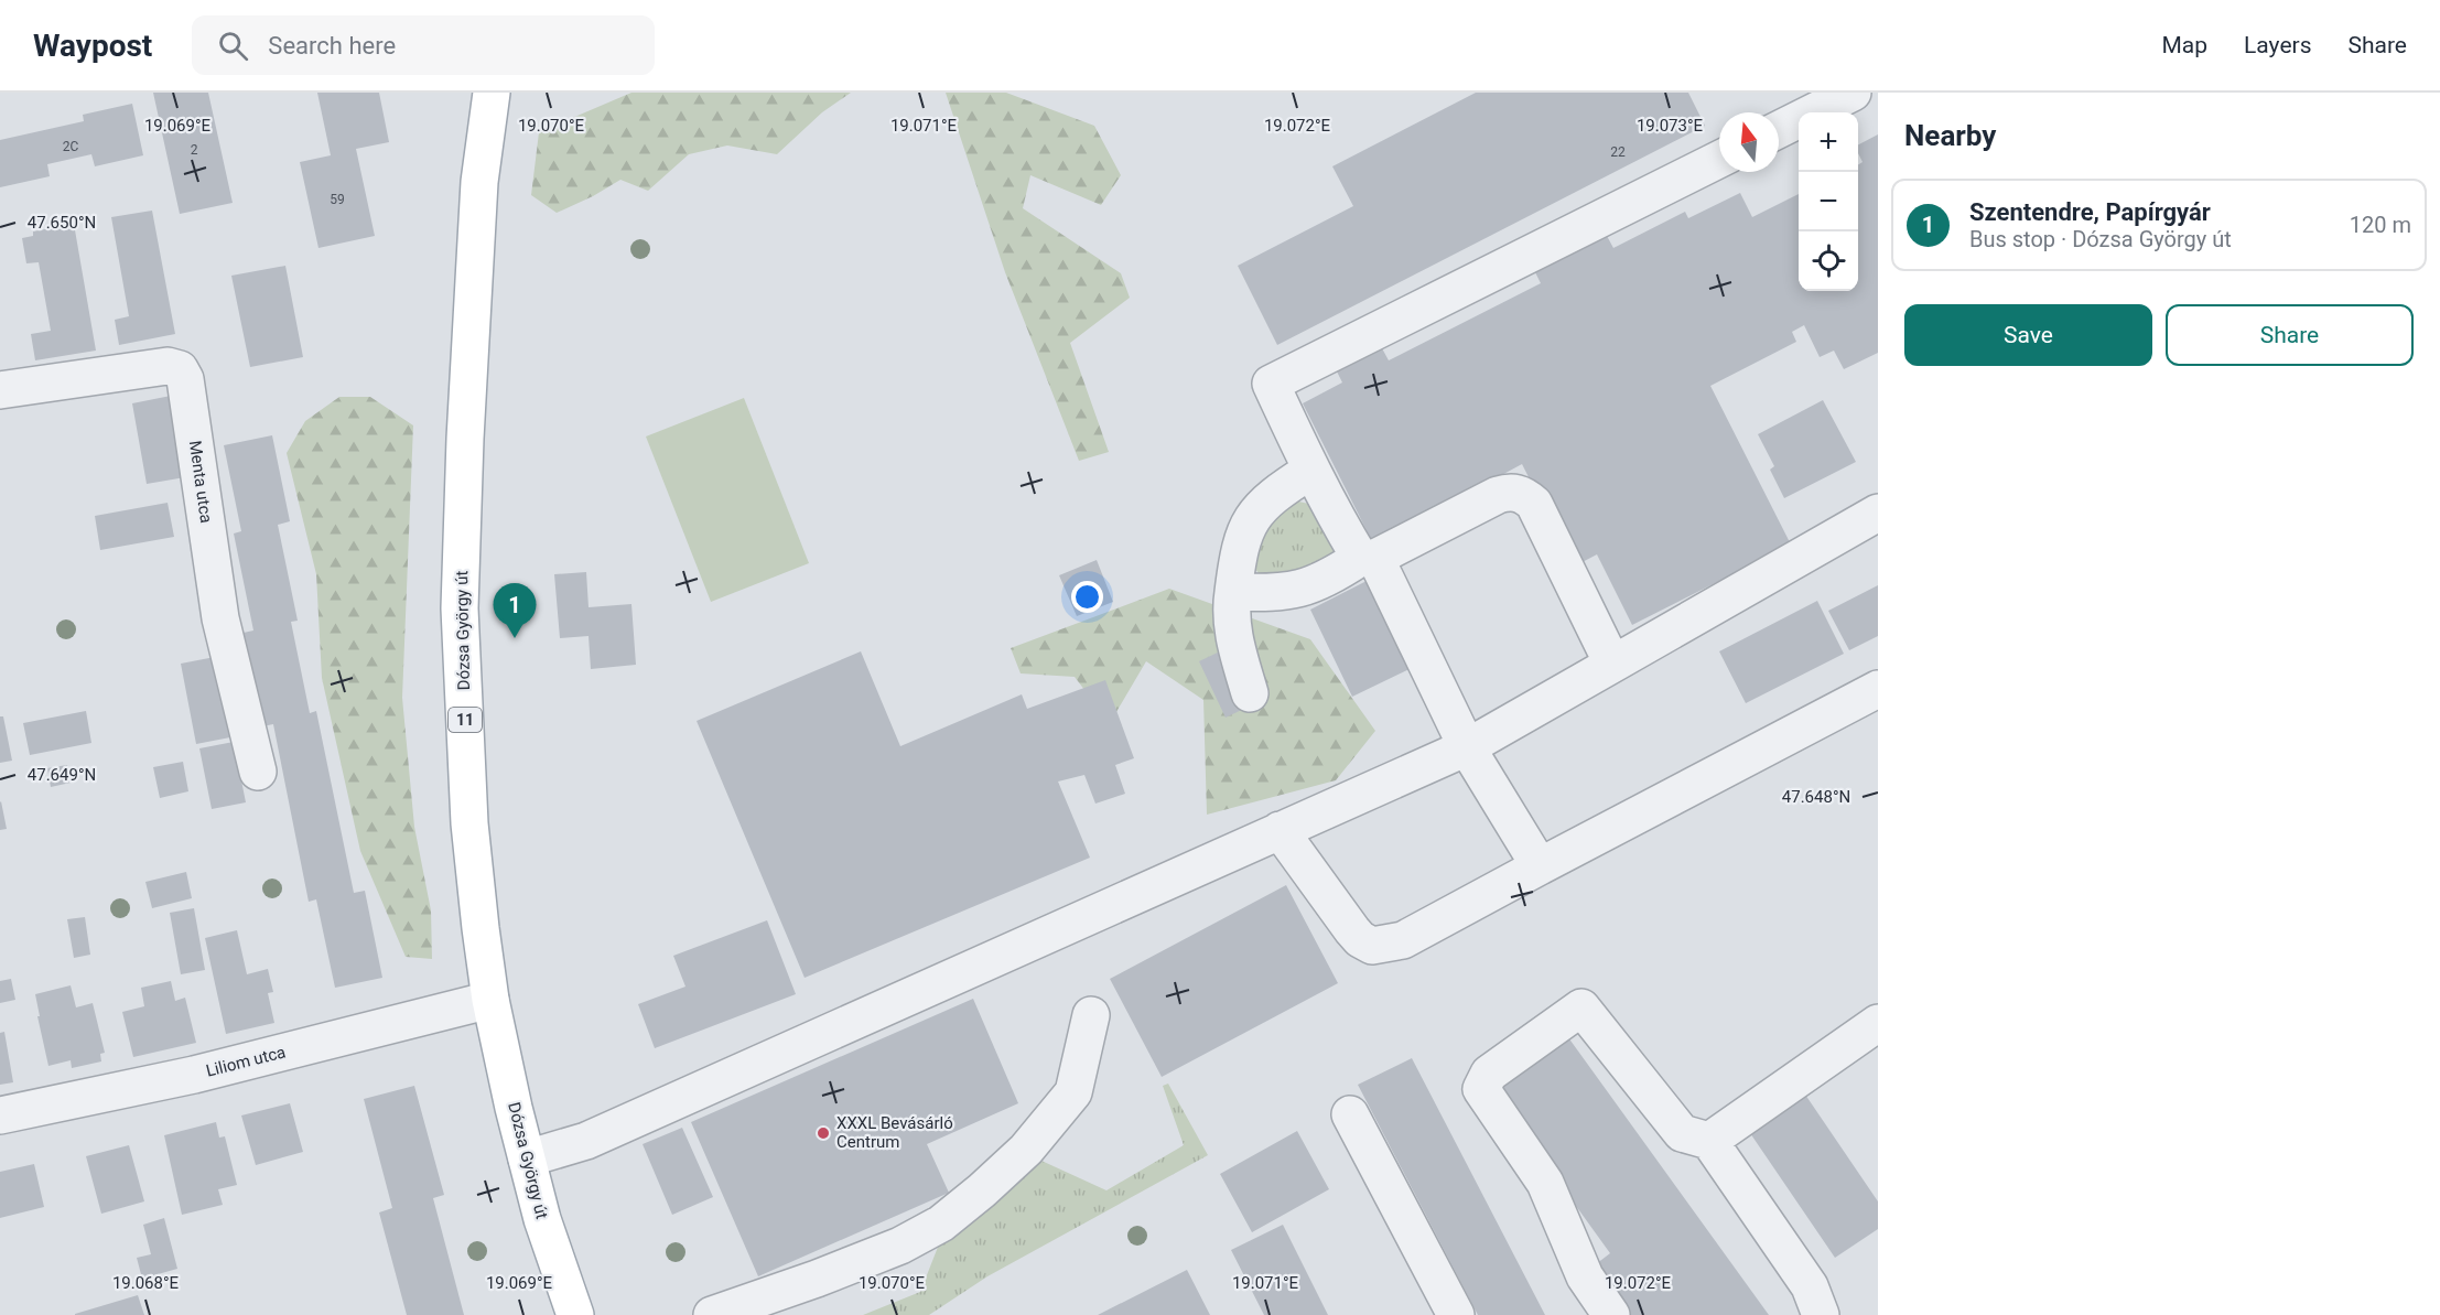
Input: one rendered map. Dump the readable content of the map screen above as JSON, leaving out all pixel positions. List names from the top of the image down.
{
  "streets": {
    "main road": ["Dózsa György út", "11"],
    "street": ["Menta utca", "Liliom utca"]
  },
  "crossings": [
    ["Dózsa György út", "Liliom utca"]
  ],
  "places": ["XXXL Bevásárló Centrum"],
  "house_numbers": [
    "2C",
    "2",
    "22",
    "59"
  ],
  "north": "top",
  "page": {
    "header": "Waypost",
    "search": "Search here",
    "nav": ["Map", "Layers", "Share"],
    "heading": "Nearby",
    "map_buttons": ["+", "−"],
    "list": [
      {
        "mark": "1",
        "name": "Szentendre, Papírgyár",
        "note": "Bus stop · Dózsa György út",
        "value": "120 m"
      }
    ],
    "buttons": ["Save", "Share"],
    "pins": "1"
  },
  "coordinates": [
    "19.069°E",
    "19.070°E",
    "19.071°E",
    "19.072°E",
    "19.073°E",
    "47.650°N",
    "47.649°N",
    "47.648°N",
    "19.068°E"
  ]
}
